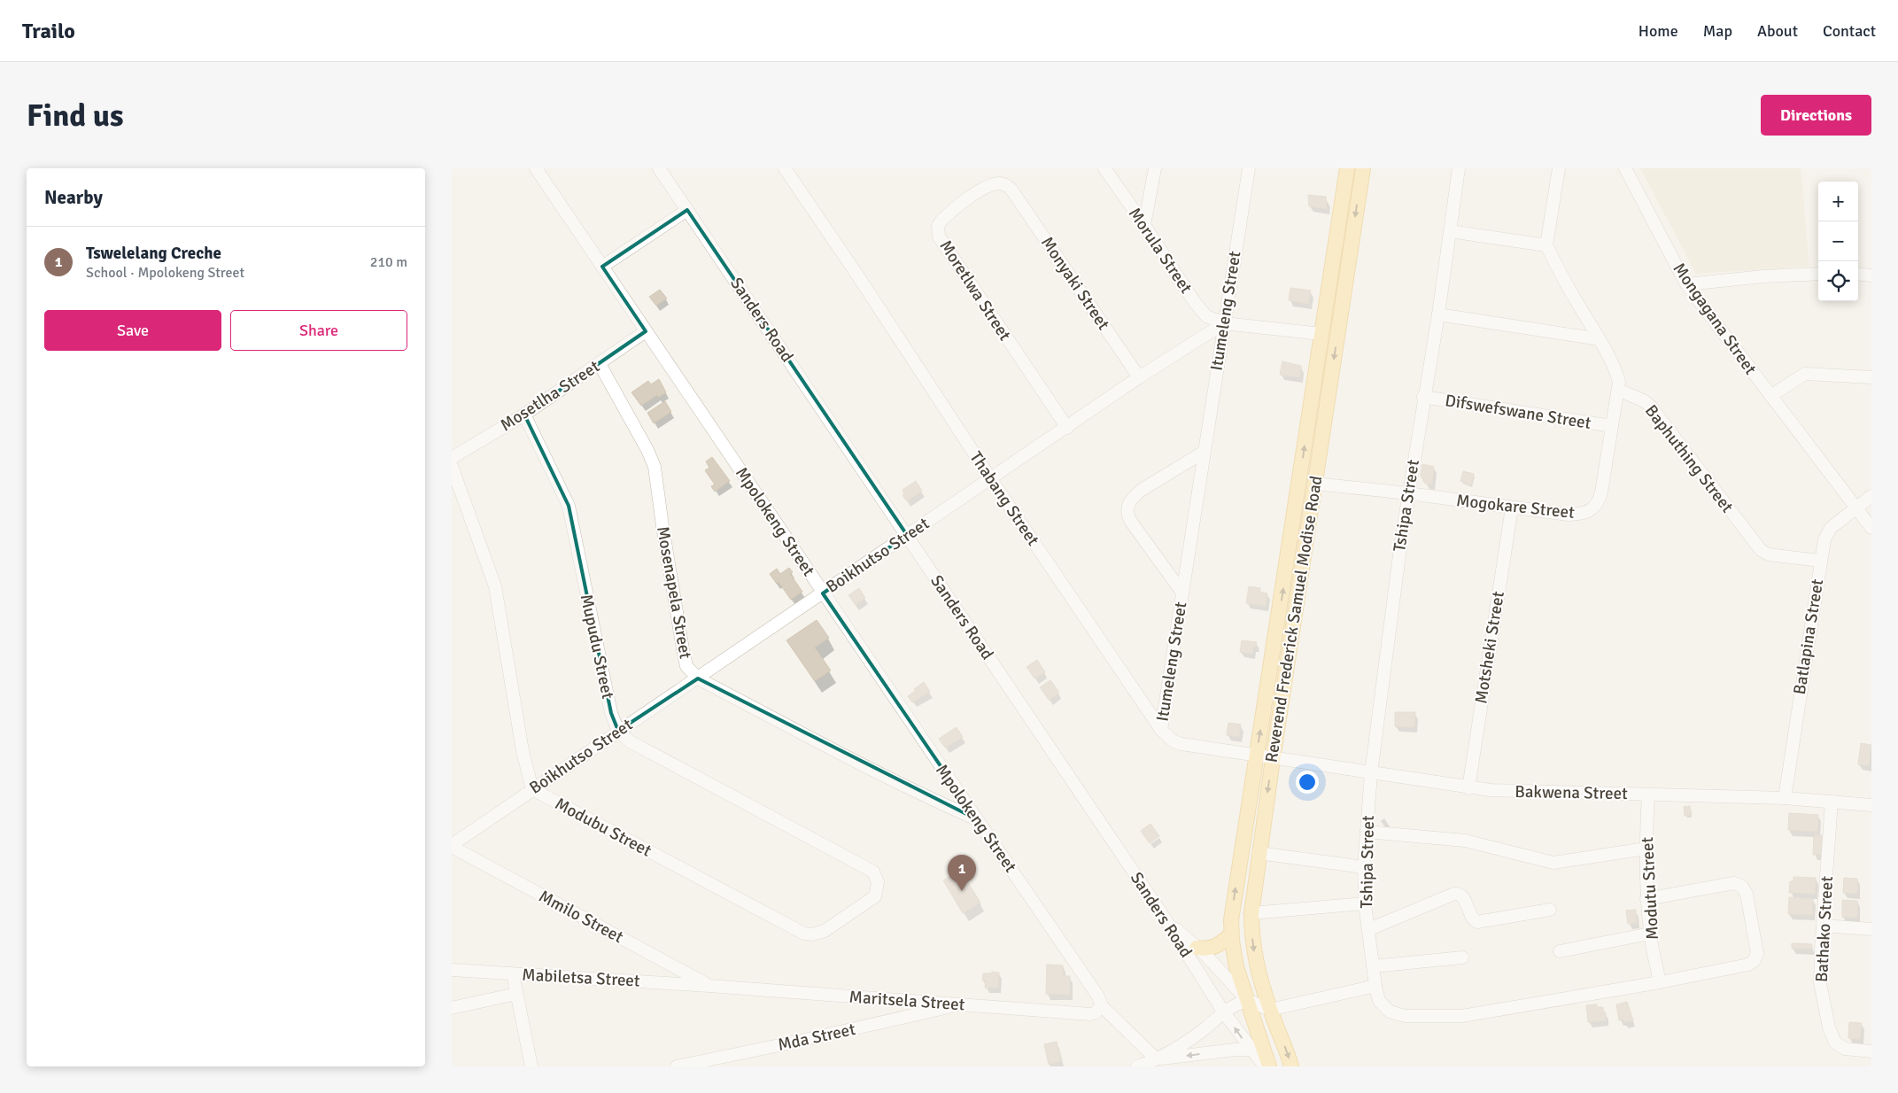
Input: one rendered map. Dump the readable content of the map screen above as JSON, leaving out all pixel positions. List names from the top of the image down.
{
  "streets": {
    "main road": ["Reverend Frederick Samuel Modise Road"],
    "street": [
      "Morula Street",
      "Monyaki Street",
      "Moretlwa Street",
      "Itumeleng Street",
      "Mongagana Street",
      "Sanders Road",
      "Mosetlha Street",
      "Difswefswane Street",
      "Baphuthing Street",
      "Thabang Street",
      "Tshipa Street",
      "Mogokare Street",
      "Mpolokeng Street",
      "Boikhutso Street",
      "Mosenapela Street",
      "Batlapina Street",
      "Mupudu Street",
      "Motsheki Street",
      "Bakwena Street",
      "Modubu Street",
      "Modutu Street",
      "Mmilo Street",
      "Bathako Street",
      "Mabiletsa Street",
      "Maritsela Street",
      "Mda Street"
    ]
  },
  "crossings": [
    ["Morula Street", "Itumeleng Street"],
    ["Morula Street", "Boikhutso Street"],
    ["Monyaki Street", "Moretlwa Street"],
    ["Monyaki Street", "Boikhutso Street"],
    ["Moretlwa Street", "Boikhutso Street"],
    ["Itumeleng Street", "Thabang Street"],
    ["Itumeleng Street", "Boikhutso Street"],
    ["Mongagana Street", "Batlapina Street"],
    ["Sanders Road", "Boikhutso Street"],
    ["Mosetlha Street", "Mpolokeng Street"],
    ["Mosetlha Street", "Mosenapela Street"],
    ["Mosetlha Street", "Mupudu Street"],
    ["Difswefswane Street", "Tshipa Street"],
    ["Difswefswane Street", "Mogokare Street"],
    ["Baphuthing Street", "Mogokare Street"],
    ["Baphuthing Street", "Batlapina Street"],
    ["Thabang Street", "Boikhutso Street"],
    ["Thabang Street", "Reverend Frederick Samuel Modise Road"],
    ["Thabang Street", "Bakwena Street"],
    ["Tshipa Street", "Mogokare Street"],
    ["Tshipa Street", "Bakwena Street"],
    ["Tshipa Street", "Modutu Street"],
    ["Mogokare Street", "Reverend Frederick Samuel Modise Road"],
    ["Mogokare Street", "Motsheki Street"],
    ["Mpolokeng Street", "Boikhutso Street"],
    ["Mpolokeng Street", "Mosenapela Street"],
    ["Mpolokeng Street", "Maritsela Street"],
    ["Boikhutso Street", "Mosenapela Street"],
    ["Boikhutso Street", "Mupudu Street"],
    ["Boikhutso Street", "Modubu Street"],
    ["Boikhutso Street", "Mmilo Street"],
    ["Reverend Frederick Samuel Modise Road", "Bakwena Street"],
    ["Batlapina Street", "Bakwena Street"],
    ["Mupudu Street", "Modubu Street"],
    ["Motsheki Street", "Bakwena Street"],
    ["Bakwena Street", "Modutu Street"],
    ["Bakwena Street", "Bathako Street"],
    ["Mmilo Street", "Mabiletsa Street"],
    ["Mmilo Street", "Maritsela Street"],
    ["Mabiletsa Street", "Maritsela Street"],
    ["Maritsela Street", "Mda Street"]
  ],
  "page": {
    "header": "Trailo",
    "nav": [
      "Home",
      "Map",
      "About",
      "Contact"
    ],
    "buttons": [
      "Directions",
      ["Save", "Share"]
    ],
    "title": "Find us",
    "heading": "Nearby",
    "map_buttons": ["+", "−"],
    "list": [
      {
        "mark": "1",
        "name": "Tswelelang Creche",
        "note": "School · Mpolokeng Street",
        "value": "210 m"
      }
    ],
    "pins": "1"
  }
}
